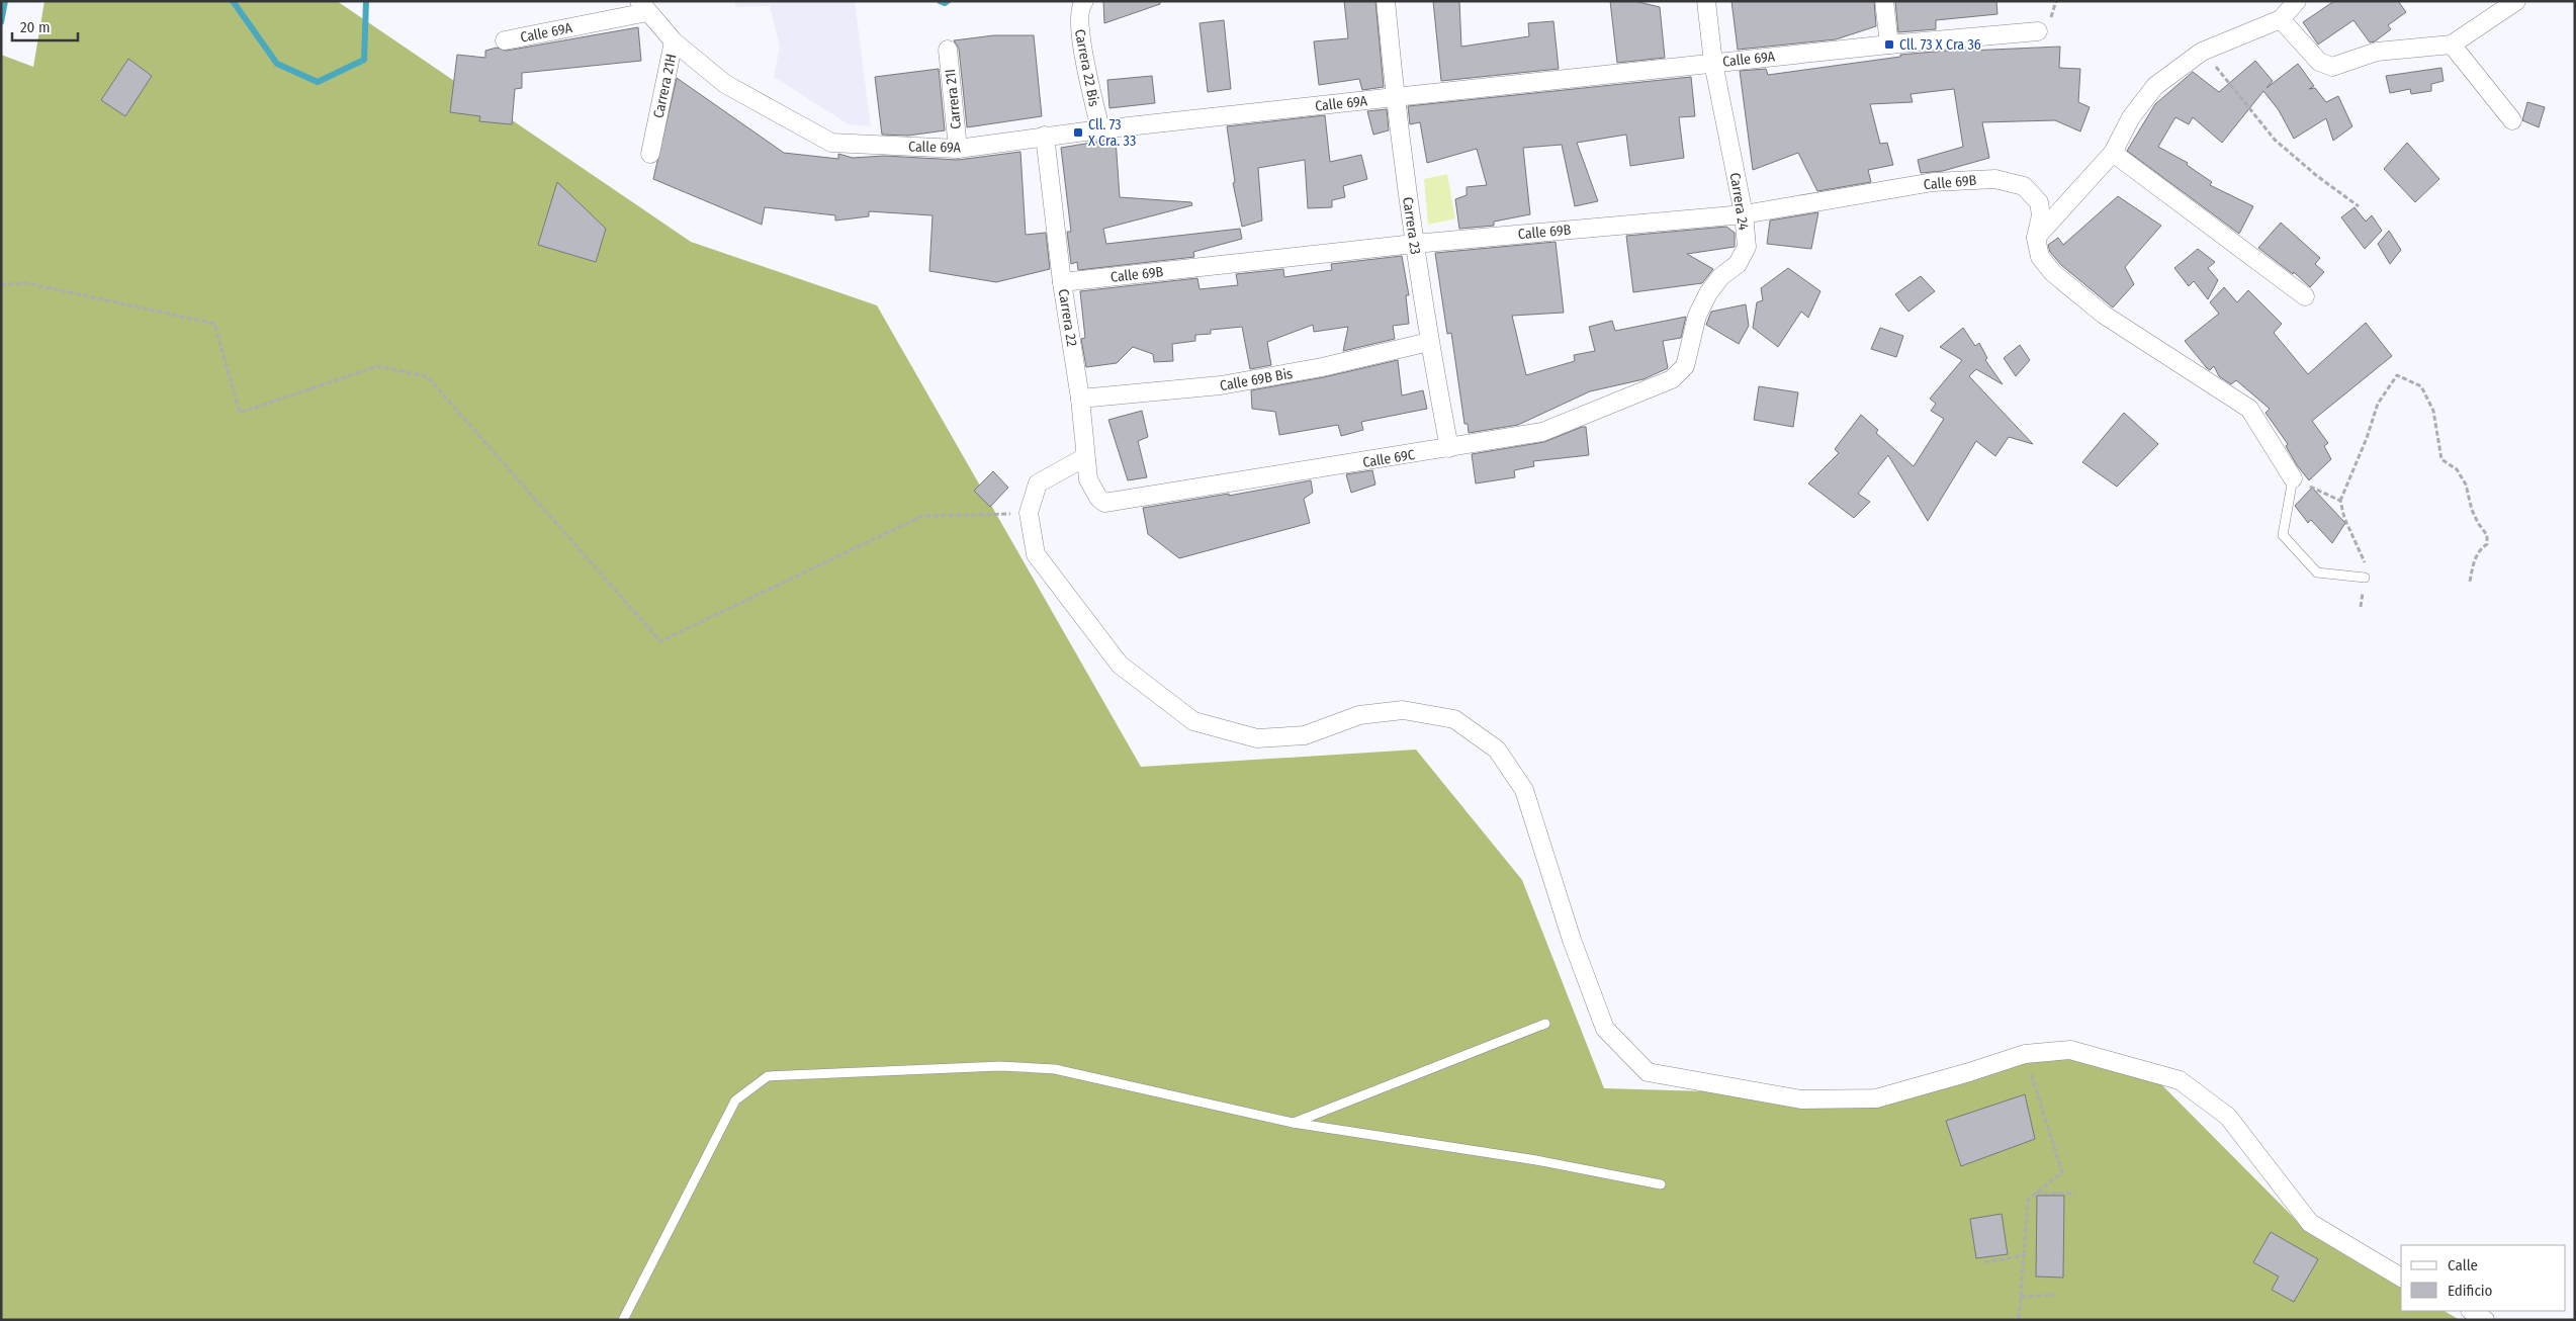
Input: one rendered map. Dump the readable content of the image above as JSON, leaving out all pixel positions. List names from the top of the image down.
{
  "streets": {
    "street": [
      "Calle 69A",
      "Carrera 22 Bis",
      "Carrera 21H",
      "Carrera 21I",
      "Calle 69B",
      "Carrera 24",
      "Carrera 23",
      "Carrera 22",
      "Calle 69B Bis",
      "Calle 69C"
    ]
  },
  "crossings": [
    ["Calle 69A", "Carrera 22 Bis"],
    ["Calle 69A", "Carrera 21H"],
    ["Calle 69A", "Carrera 21I"],
    ["Calle 69A", "Carrera 24"],
    ["Calle 69A", "Carrera 23"],
    ["Calle 69A", "Carrera 22"],
    ["Calle 69B", "Carrera 24"],
    ["Calle 69B", "Carrera 23"],
    ["Calle 69B", "Carrera 22"],
    ["Carrera 24", "Calle 69C"],
    ["Carrera 23", "Calle 69B Bis"],
    ["Carrera 23", "Calle 69C"],
    ["Carrera 22", "Calle 69B Bis"],
    ["Carrera 22", "Calle 69C"]
  ],
  "places": {
    "transit": ["Cll. 73 X Cra 36", "Cll. 73 X Cra. 33"]
  },
  "legend": ["Calle", "Edificio"],
  "scale_bar": "20 m"
}
